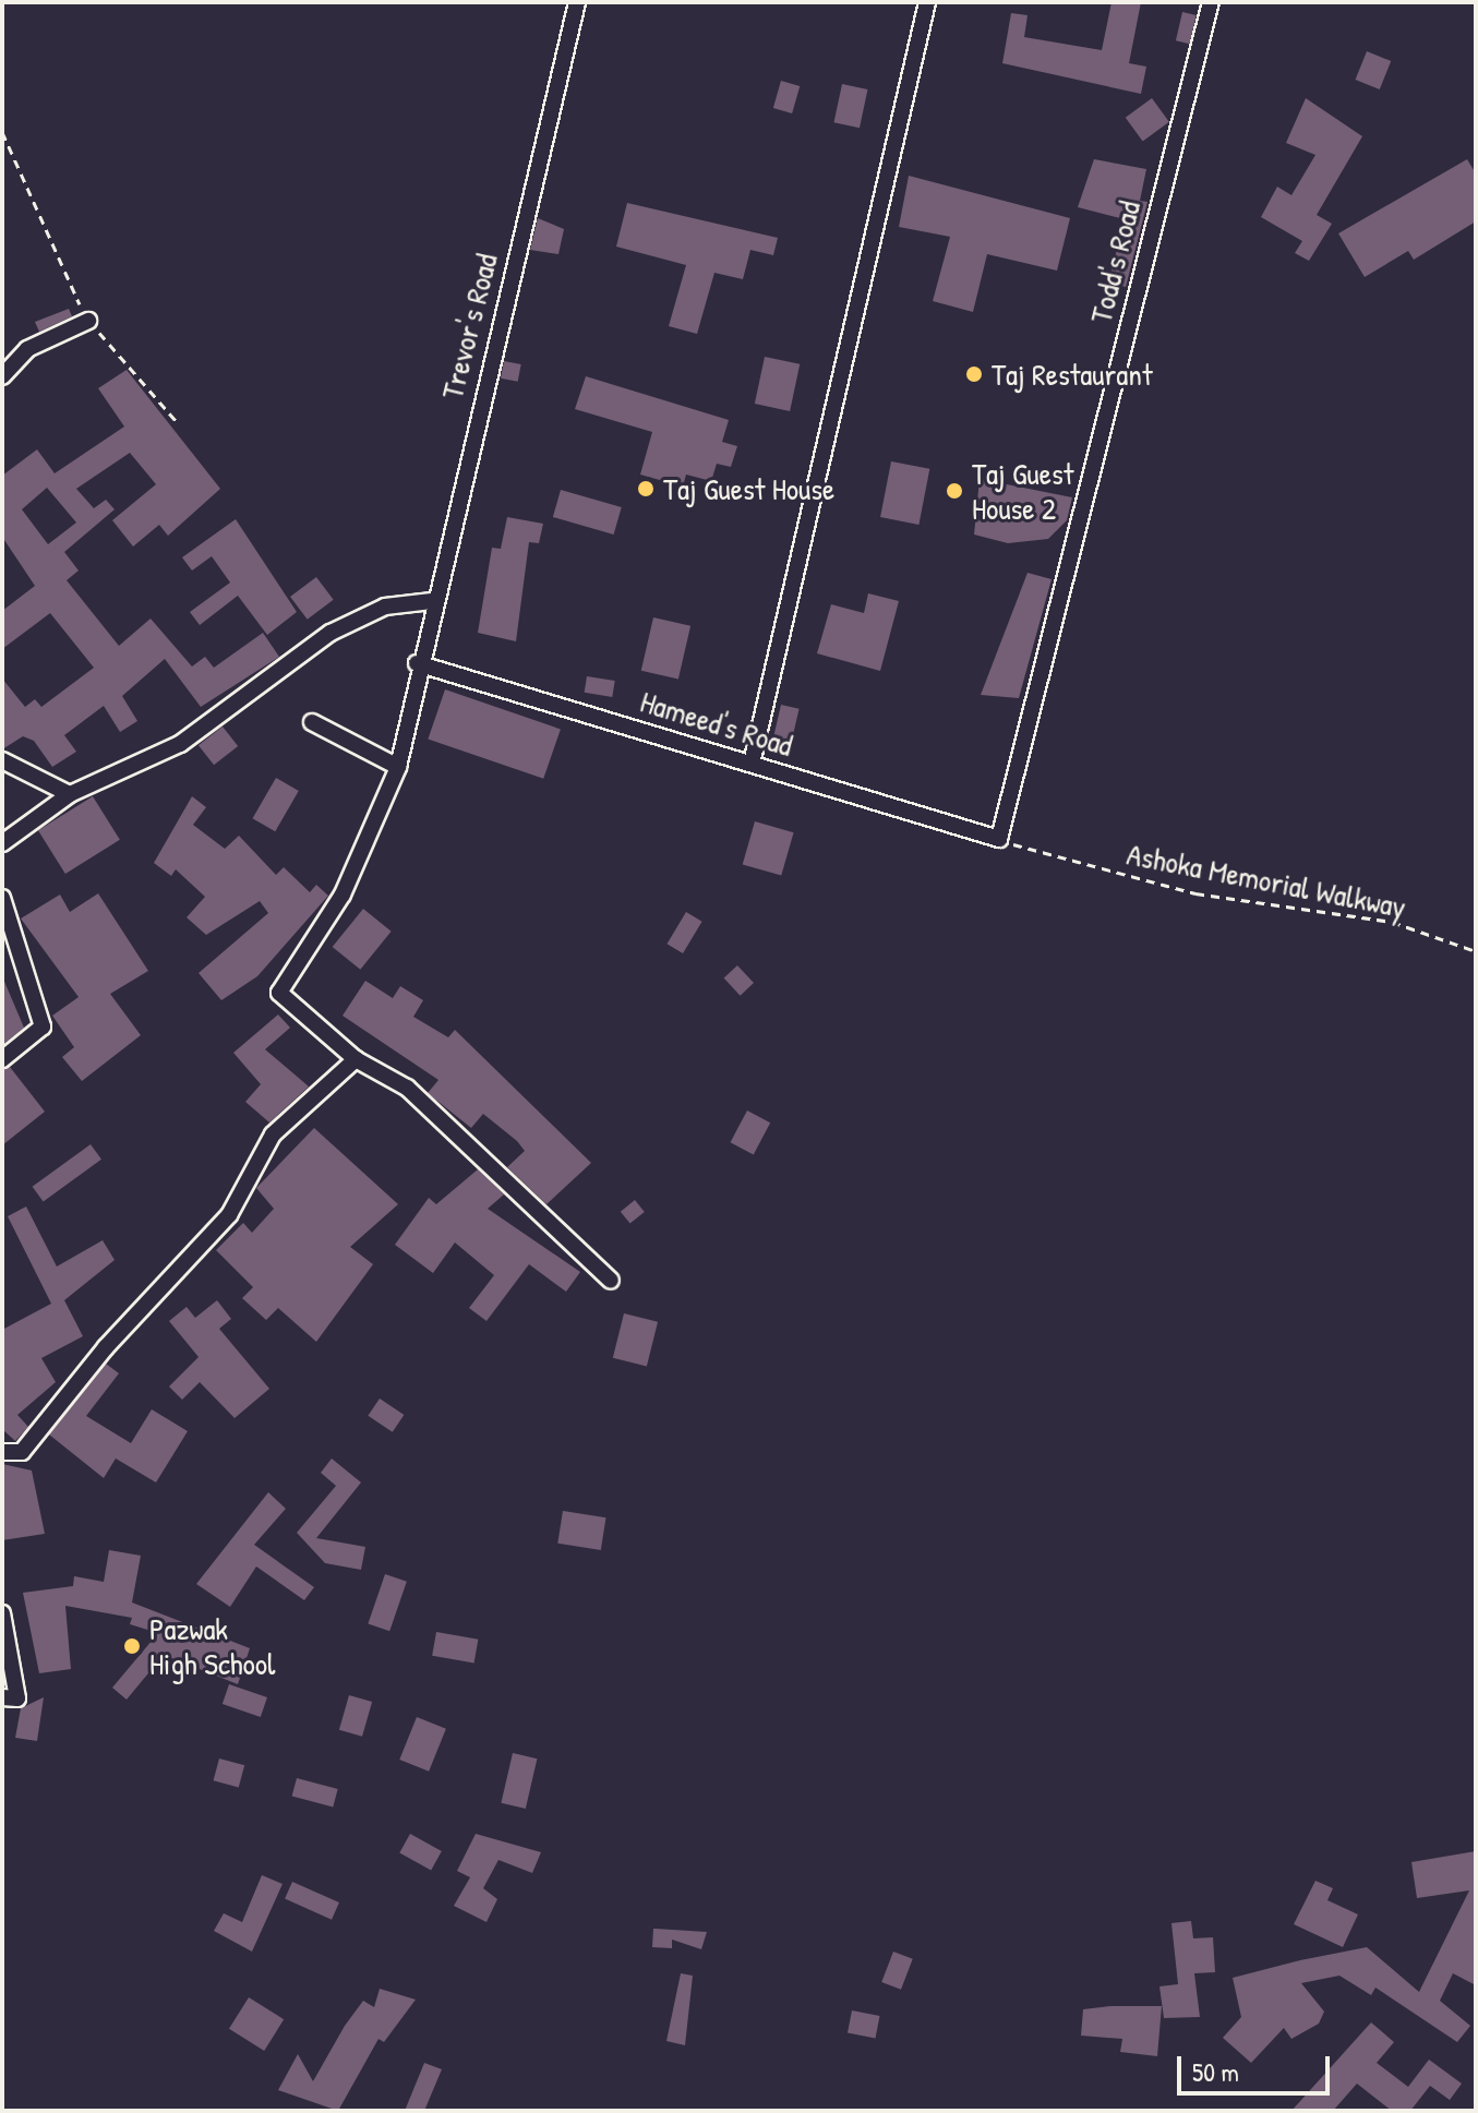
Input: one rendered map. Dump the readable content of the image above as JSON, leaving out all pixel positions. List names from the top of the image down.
{
  "streets": {
    "street": ["Todd's Road", "Trevor's Road", "Hameed's Road"],
    "path": ["Ashoka Memorial Walkway"]
  },
  "crossings": [
    ["Todd's Road", "Hameed's Road"],
    ["Todd's Road", "Ashoka Memorial Walkway"],
    ["Trevor's Road", "Hameed's Road"],
    ["Hameed's Road", "Ashoka Memorial Walkway"]
  ],
  "places": [
    "Taj Restaurant",
    "Taj Guest House",
    "Taj Guest House 2",
    "Pazwak High School"
  ],
  "scale_bar": "50 m"
}
